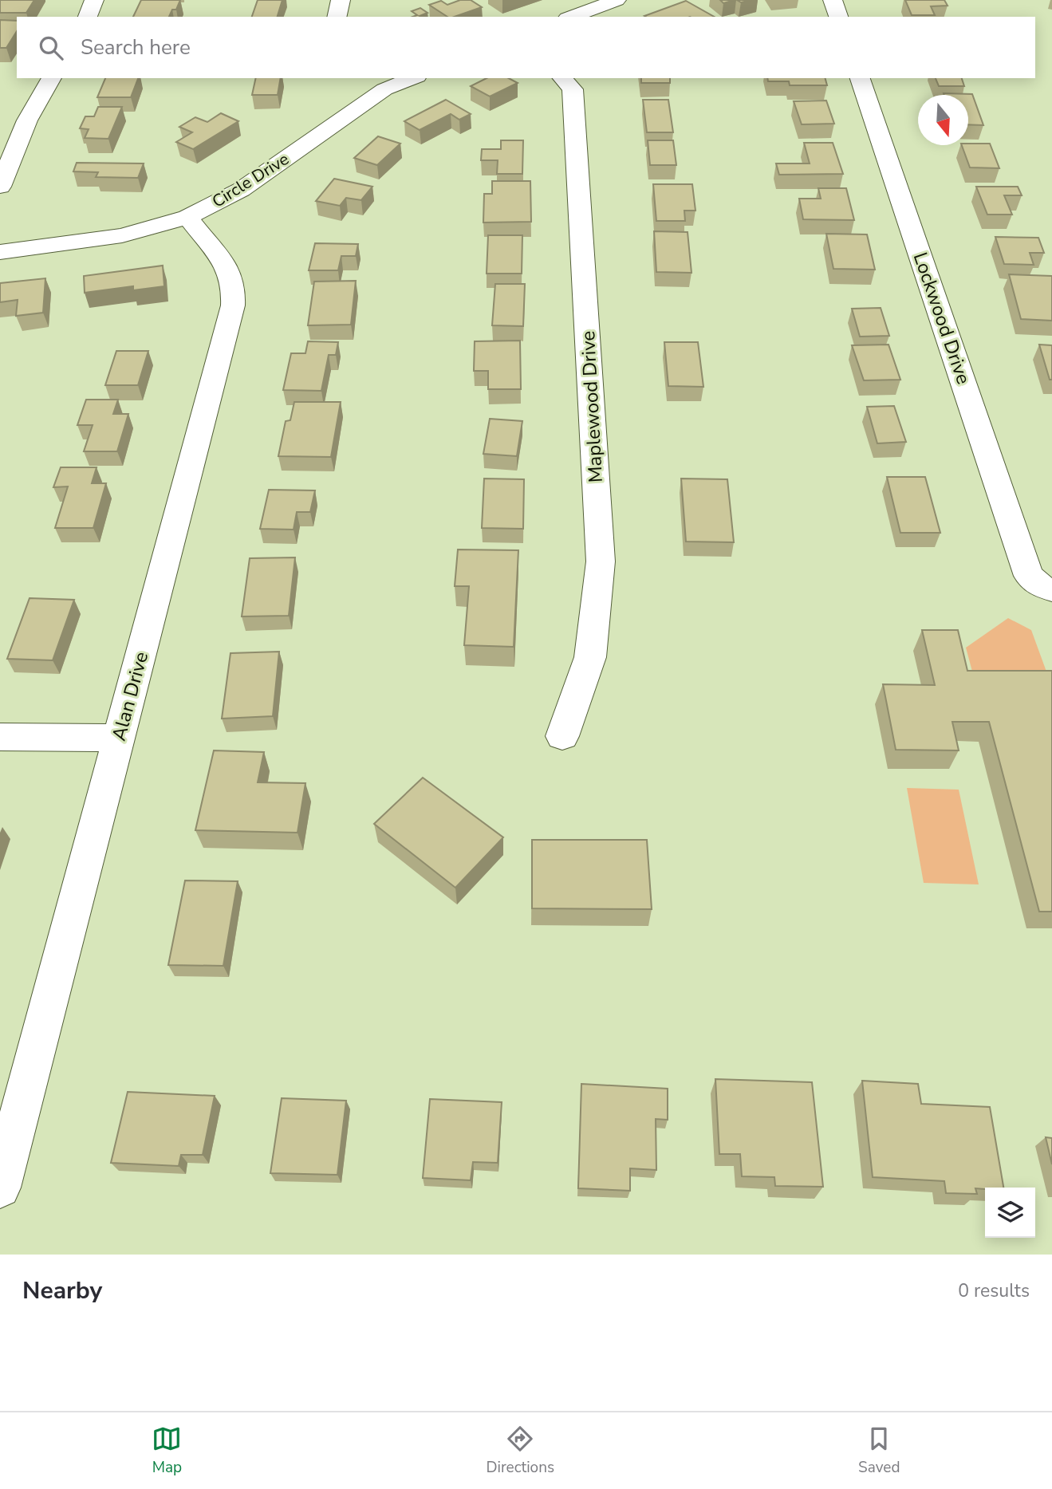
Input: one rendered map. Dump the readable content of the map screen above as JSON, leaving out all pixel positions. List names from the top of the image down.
{
  "streets": {
    "street": [
      "Circle Drive",
      "Lockwood Drive",
      "Maplewood Drive",
      "Alan Drive"
    ]
  },
  "crossings": [
    ["Circle Drive", "Alan Drive"]
  ],
  "north": "bottom",
  "page": {
    "search": "Search here",
    "heading": ["Nearby", "0 results"],
    "nav": ["Map", "Directions", "Saved"]
  }
}
